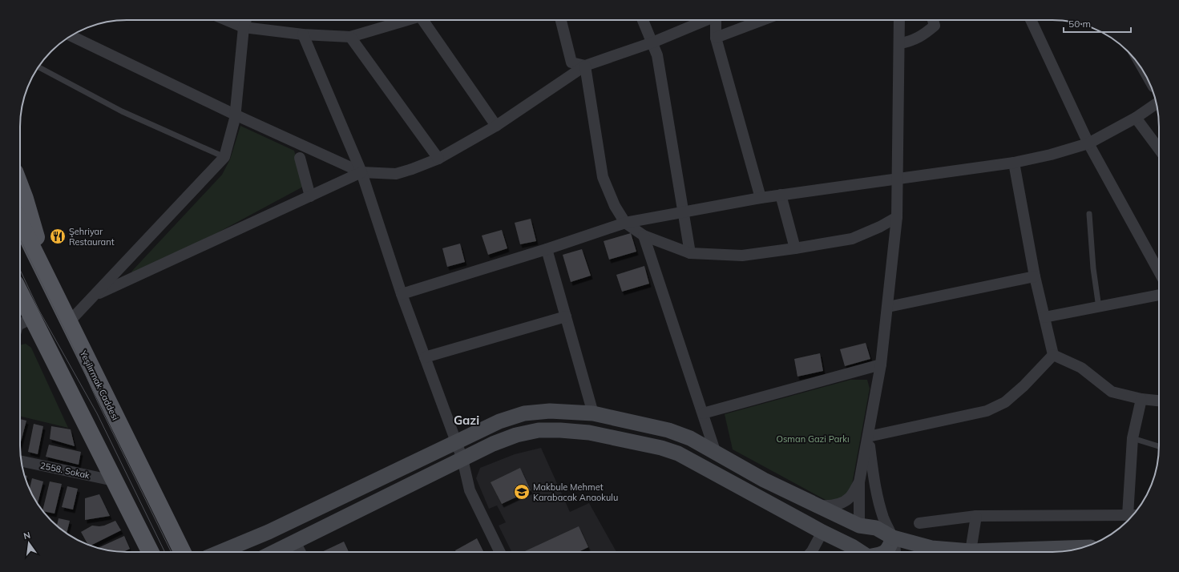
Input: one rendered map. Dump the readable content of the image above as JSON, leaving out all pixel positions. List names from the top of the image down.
{
  "streets": {
    "main road": ["Yeşilırmak Caddesi"],
    "street": ["2558. Sokak"]
  },
  "districts": ["Gazi"],
  "parks": ["Osman Gazi Parkı"],
  "places": {
    "restaurant": ["Şehriyar Restaurant"],
    "school or university": ["Makbule Mehmet Karabacak Anaokulu"]
  },
  "scale_bar": "50 m",
  "north": "top"
}
